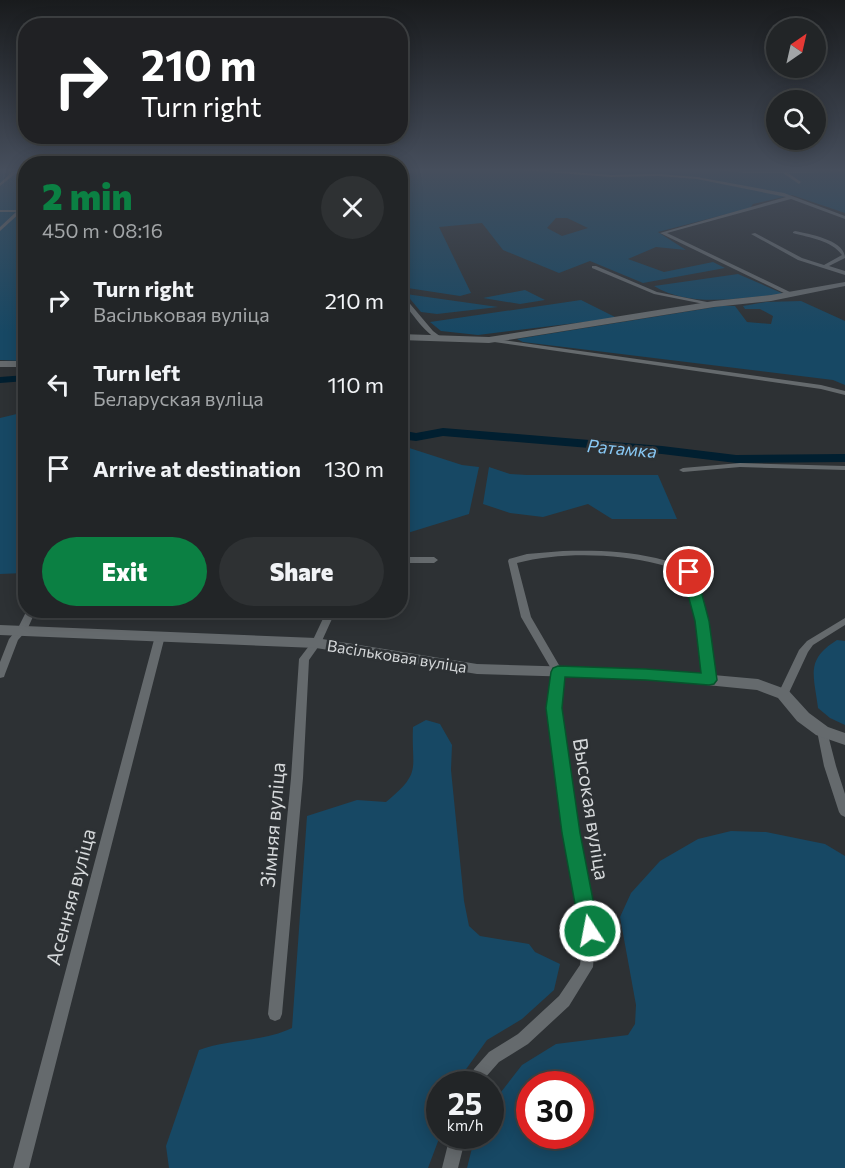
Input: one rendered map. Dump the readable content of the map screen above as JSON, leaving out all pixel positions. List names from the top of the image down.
{
  "streets": {
    "street": [
      "Васільковая вуліца",
      "Высокая вуліца",
      "Зімняя вуліца",
      "Асенняя вуліца"
    ]
  },
  "crossings": [
    ["Васільковая вуліца", "Высокая вуліца"],
    ["Васільковая вуліца", "Зімняя вуліца"],
    ["Васільковая вуліца", "Асенняя вуліца"]
  ],
  "water": ["Ратамка"],
  "north": "top right",
  "page": {
    "turn": ["210 m", "Turn right"],
    "heading": ["2 min", "450 m · 08:16"],
    "list": [
      {
        "name": "Turn right",
        "note": "Васільковая вуліца",
        "value": "210 m"
      },
      {
        "name": "Turn left",
        "note": "Беларуская вуліца",
        "value": "110 m"
      },
      {
        "name": "Arrive at destination",
        "value": "130 m"
      }
    ],
    "buttons": ["Exit", "Share"],
    "speed": "25 km/h",
    "limit": "30"
  }
}
